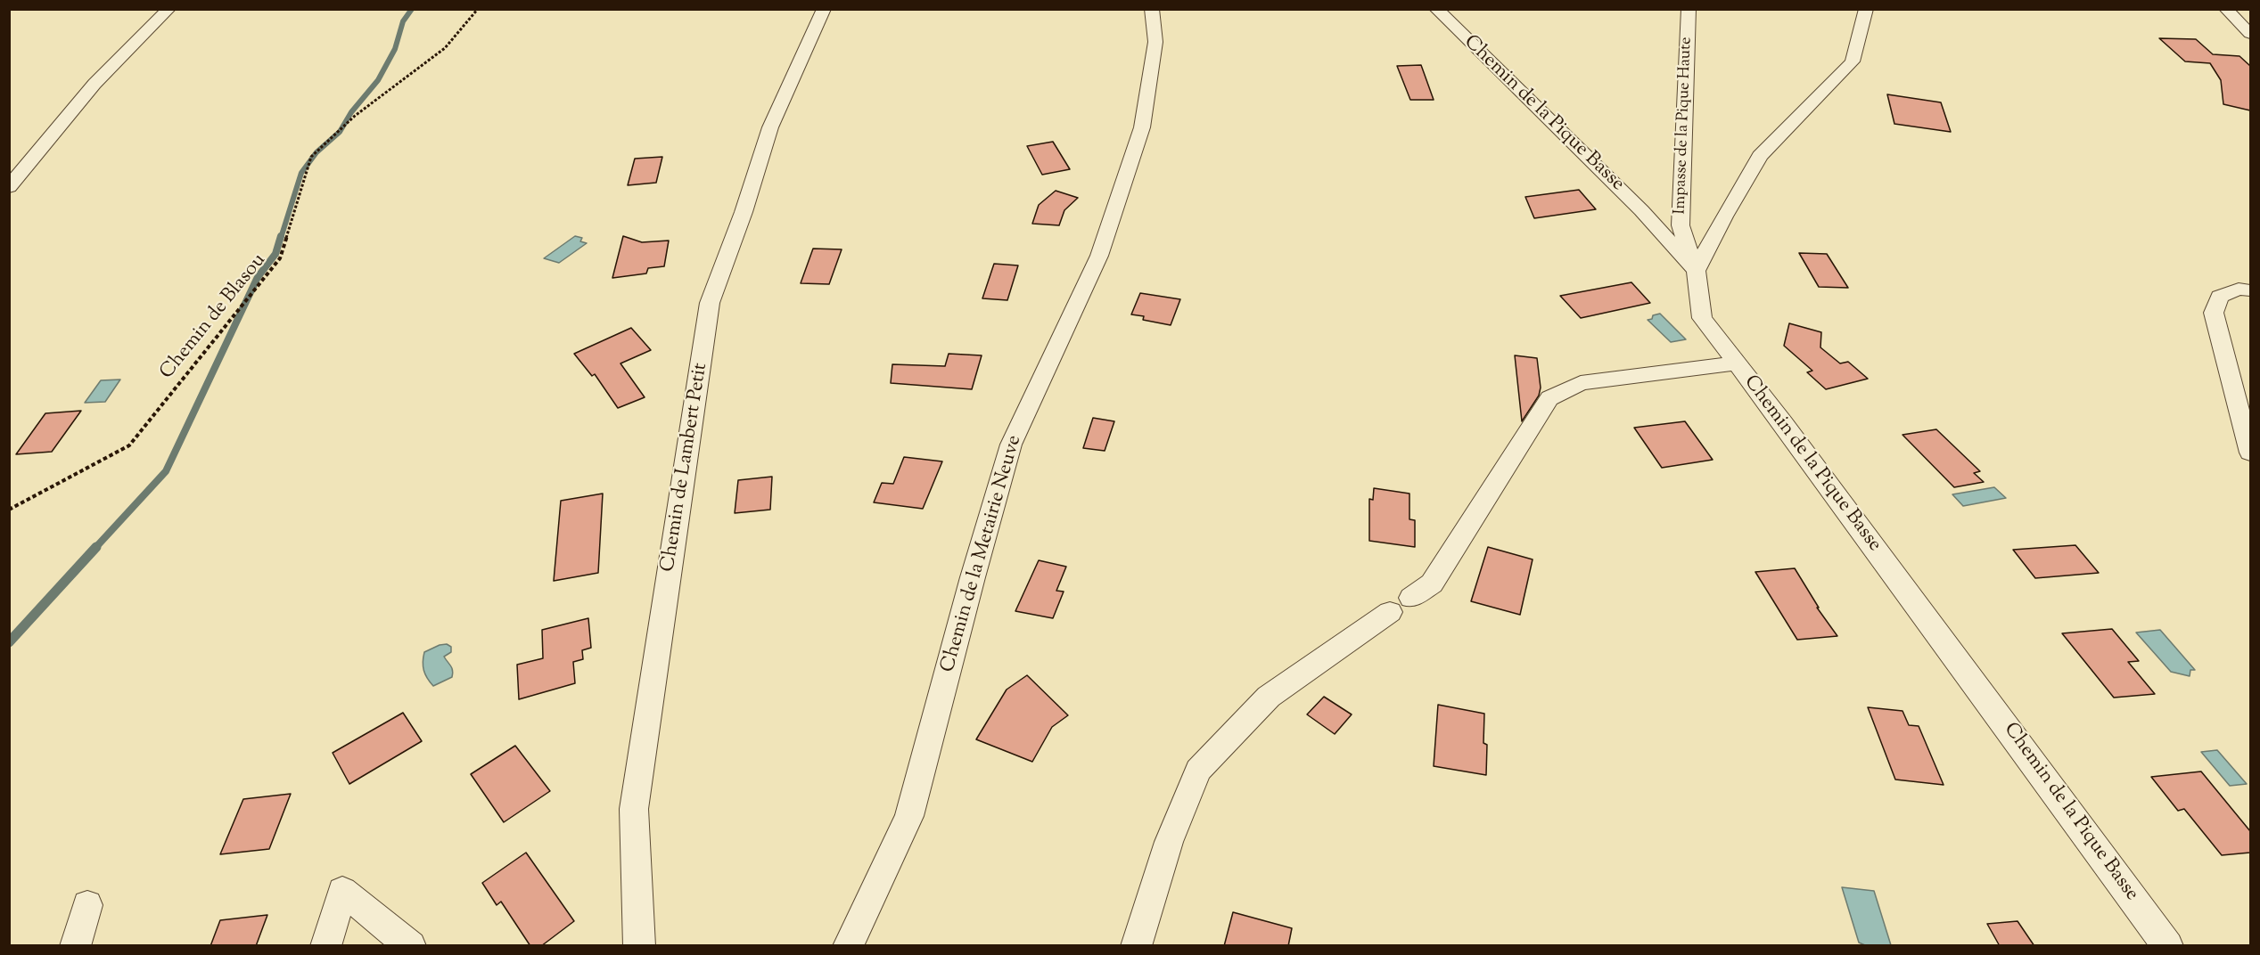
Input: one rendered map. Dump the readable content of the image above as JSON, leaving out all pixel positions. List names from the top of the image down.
{
  "streets": {
    "street": [
      "Chemin de la Pique Basse",
      "Impasse de la Pique Haute",
      "Chemin de Lambert Petit",
      "Chemin de la Metairie Neuve"
    ],
    "path": ["Chemin de Blasou"]
  },
  "crossings": [
    ["Chemin de la Pique Basse", "Impasse de la Pique Haute"]
  ]
}
